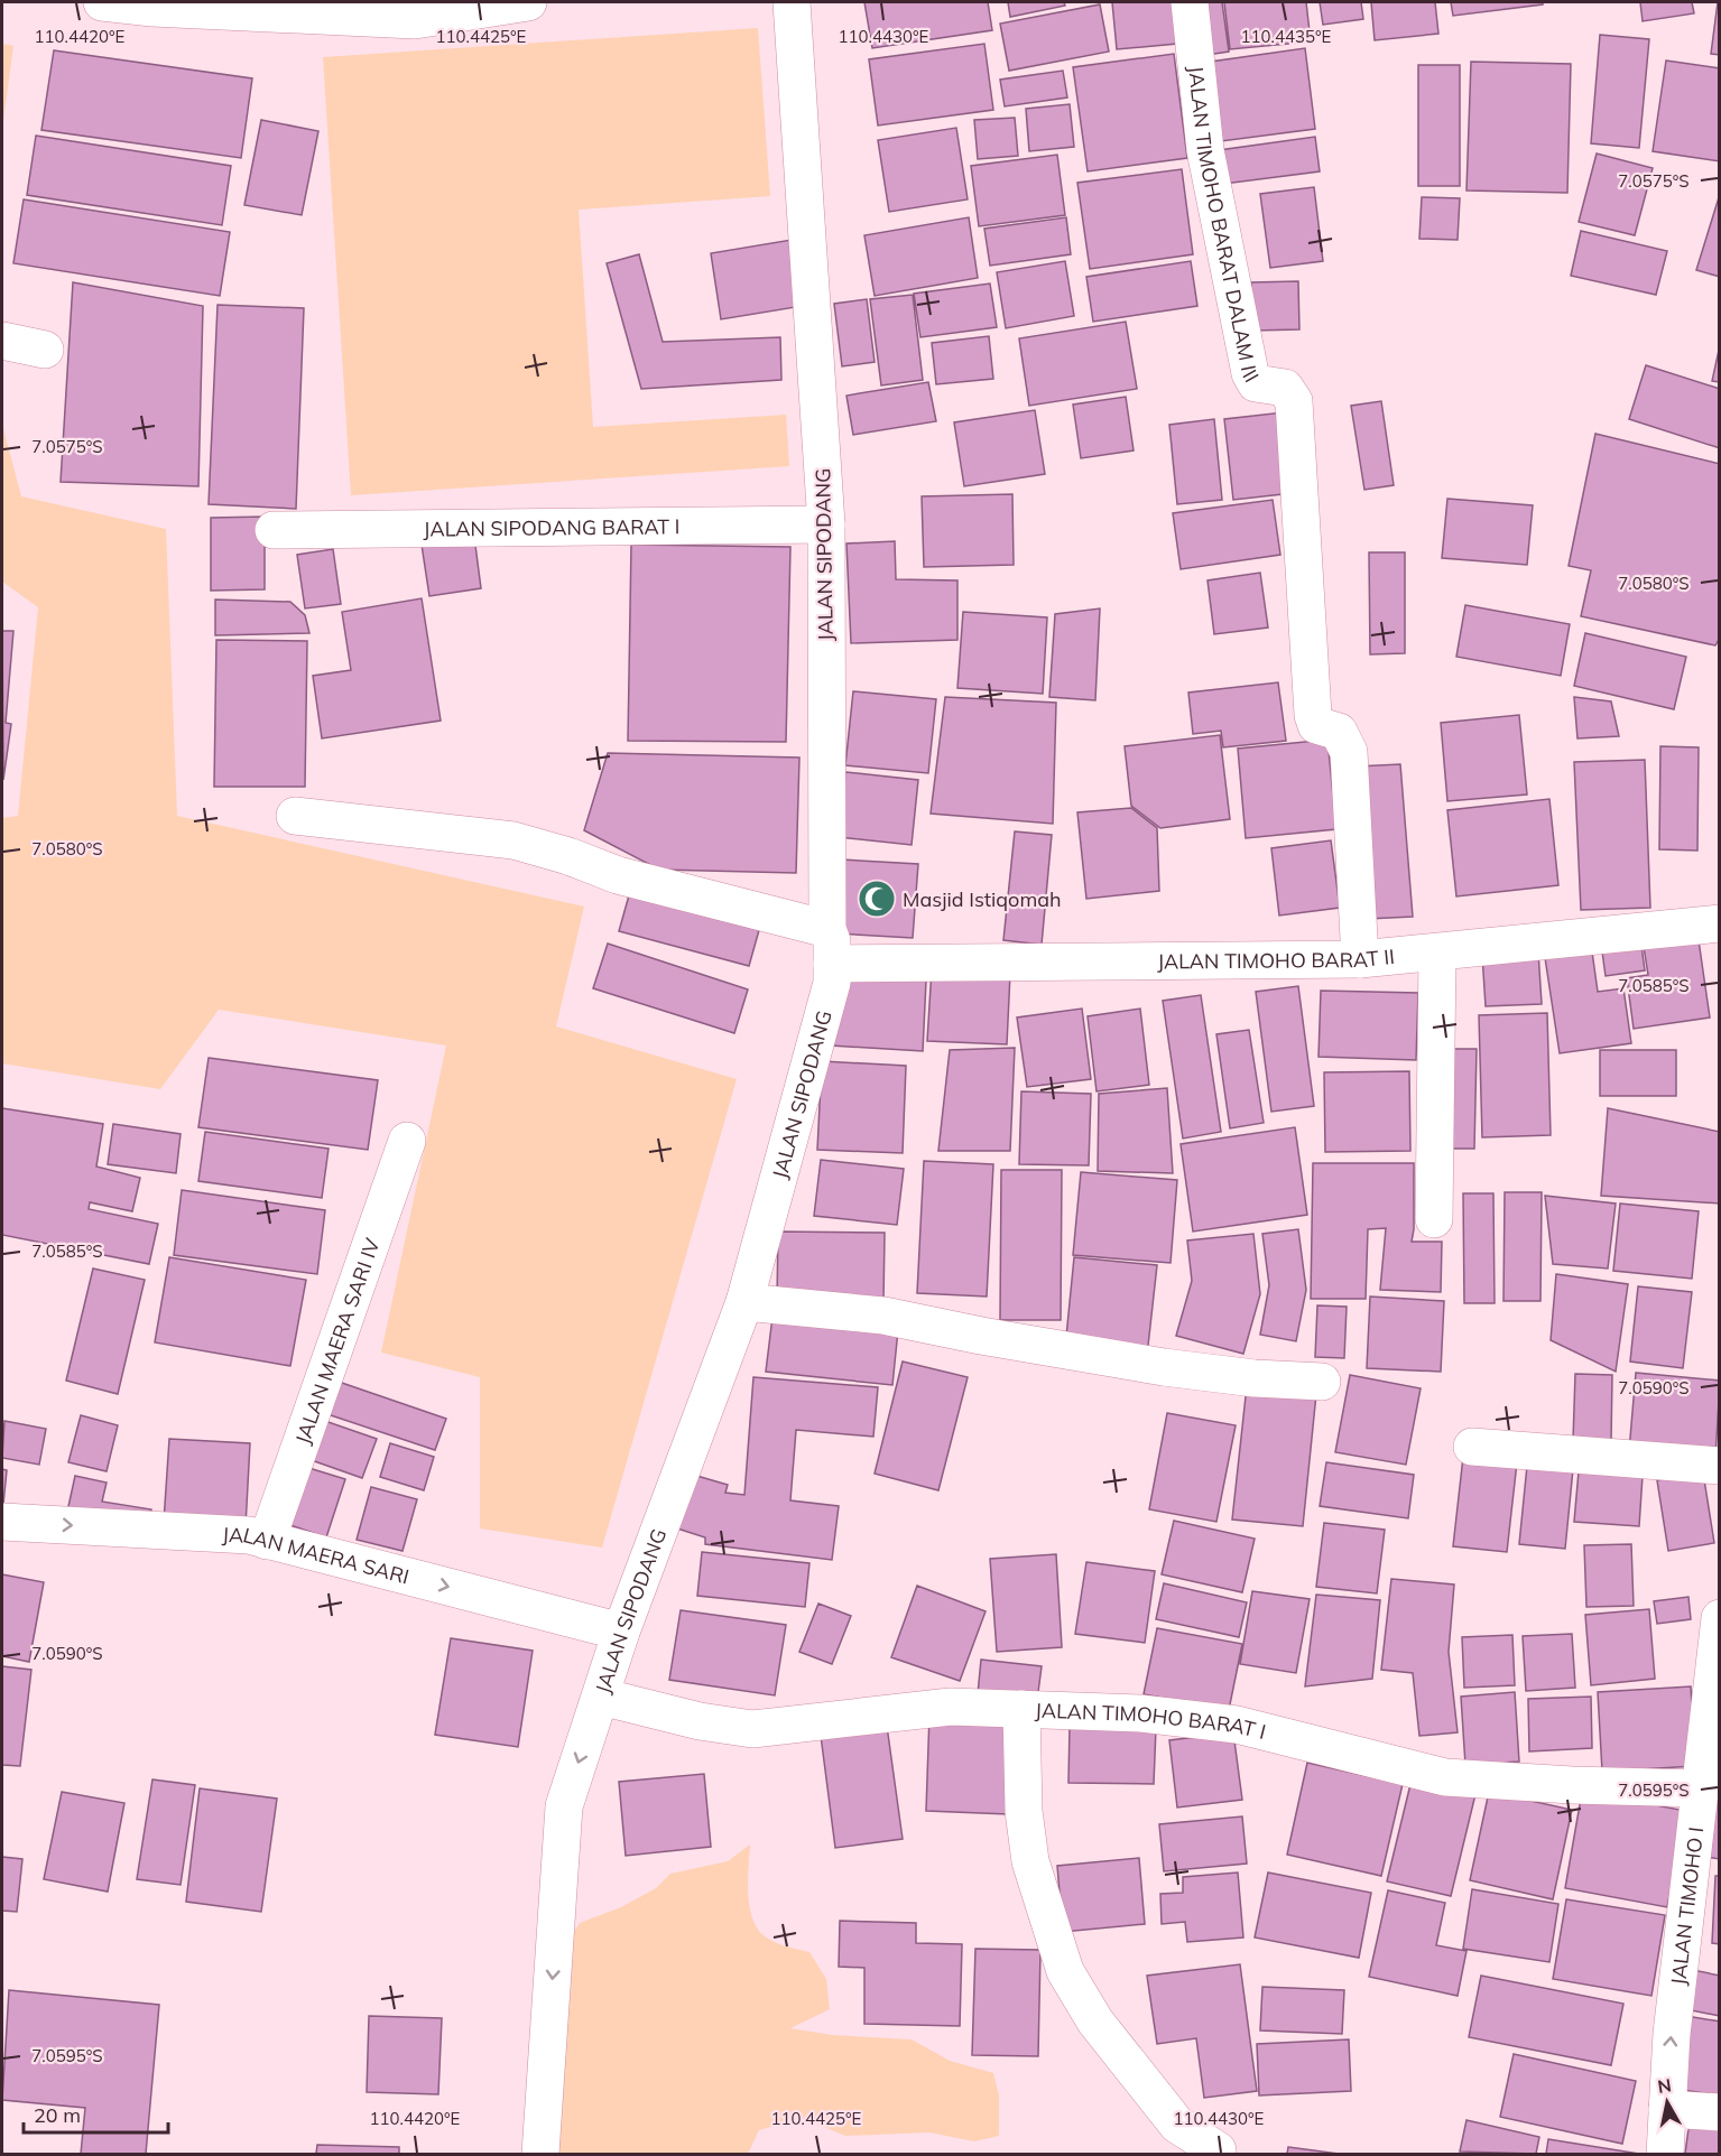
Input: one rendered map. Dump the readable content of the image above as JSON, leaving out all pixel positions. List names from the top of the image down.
{
  "streets": {
    "street": [
      "JALAN TIMOHO BARAT DALAM III",
      "JALAN SIPODANG BARAT I",
      "JALAN SIPODANG",
      "JALAN TIMOHO BARAT II",
      "JALAN MAERA SARI IV",
      "JALAN MAERA SARI",
      "JALAN TIMOHO BARAT I",
      "JALAN TIMOHO I"
    ]
  },
  "crossings": [
    ["JALAN TIMOHO BARAT DALAM III", "JALAN TIMOHO BARAT II"],
    ["JALAN SIPODANG BARAT I", "JALAN SIPODANG"],
    ["JALAN SIPODANG", "JALAN TIMOHO BARAT II"],
    ["JALAN SIPODANG", "JALAN MAERA SARI"],
    ["JALAN SIPODANG", "JALAN TIMOHO BARAT I"],
    ["JALAN MAERA SARI IV", "JALAN MAERA SARI"],
    ["JALAN TIMOHO BARAT I", "JALAN TIMOHO I"]
  ],
  "one_way": ["JALAN MAERA SARI", "JALAN TIMOHO I"],
  "places": {
    "mosque": ["Masjid Istiqomah"]
  },
  "scale_bar": "20 m",
  "north": "top",
  "coordinates": [
    "110.4420°E",
    "110.4425°E",
    "110.4430°E",
    "110.4435°E",
    "7.0575°S",
    "7.0580°S",
    "7.0585°S",
    "7.0590°S",
    "7.0595°S"
  ]
}
